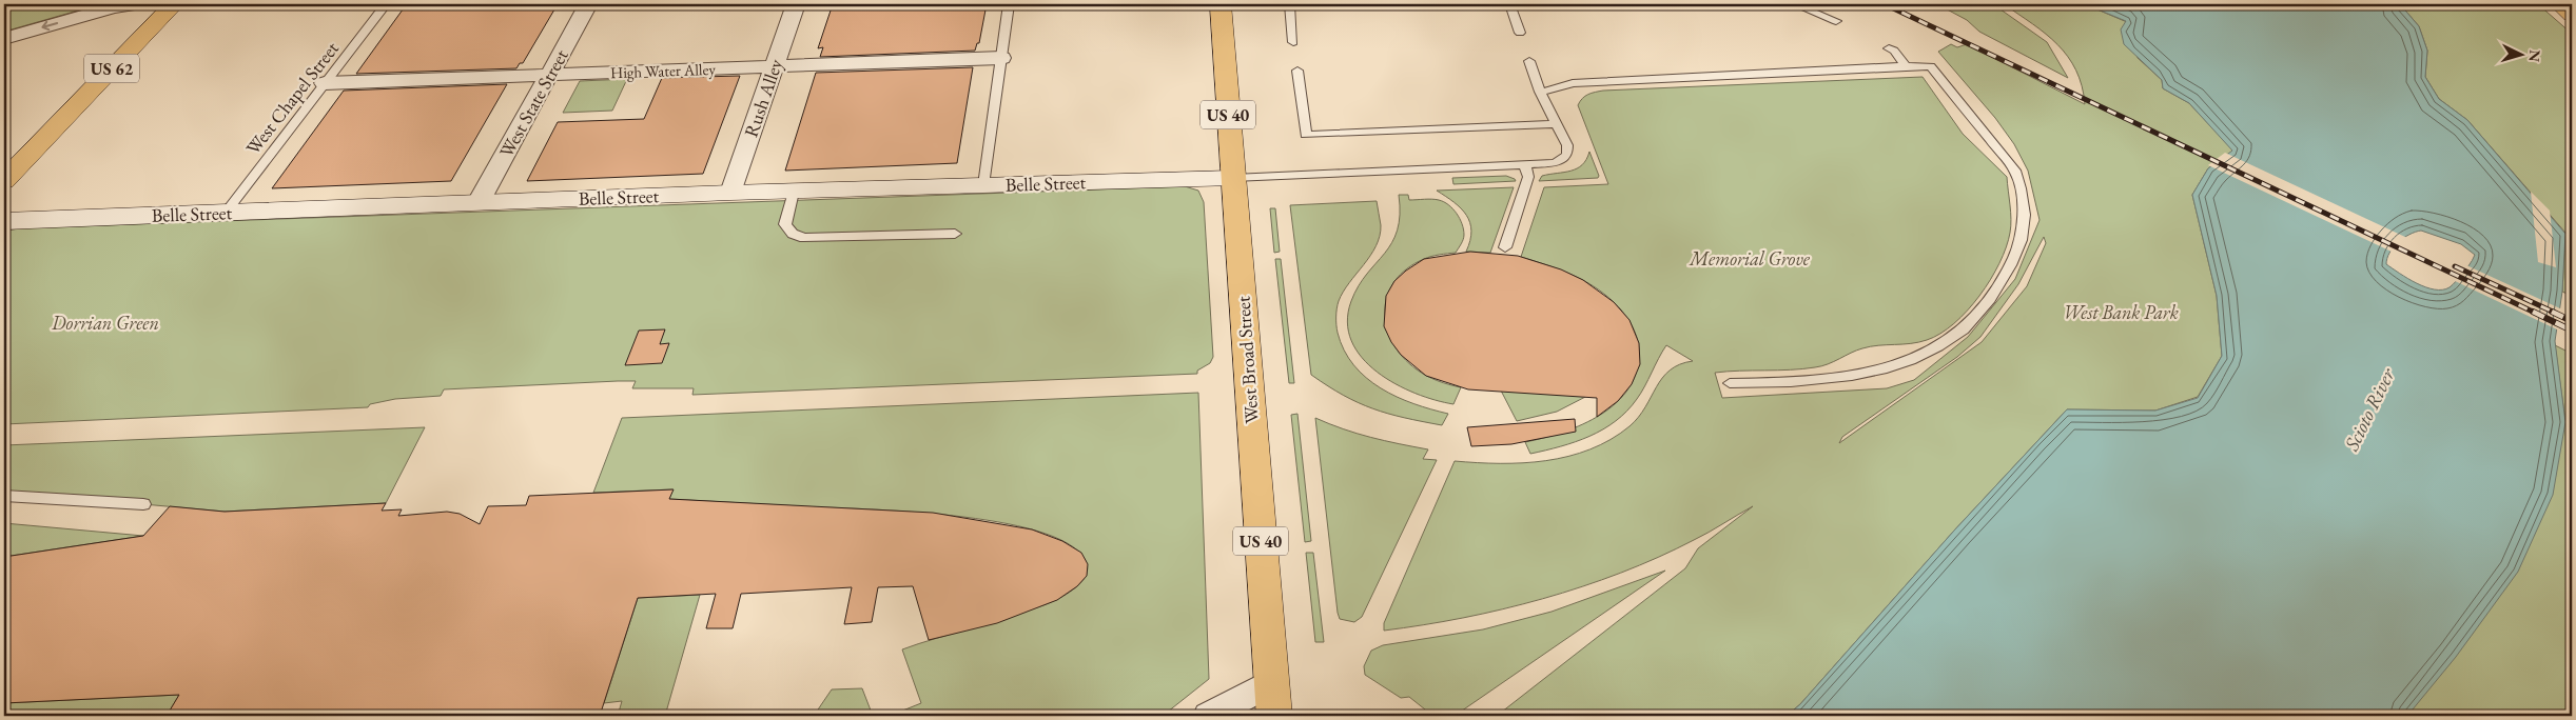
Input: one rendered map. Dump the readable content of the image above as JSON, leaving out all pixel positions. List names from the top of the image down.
{
  "streets": {
    "main road": ["US 62", "US 40", "West Broad Street"],
    "street": [
      "High Water Alley",
      "Rush Alley",
      "West State Street",
      "Belle Street"
    ],
    "lane": ["West Chapel Street"]
  },
  "crossings": [
    ["High Water Alley", "West Chapel Street"],
    ["High Water Alley", "Rush Alley"],
    ["High Water Alley", "West State Street"],
    ["West Chapel Street", "Belle Street"],
    ["Rush Alley", "Belle Street"],
    ["West State Street", "Belle Street"],
    ["Belle Street", "West Broad Street"]
  ],
  "water": ["Scioto River"],
  "parks": ["Memorial Grove", "West Bank Park", "Dorrian Green"],
  "north": "right"
}
